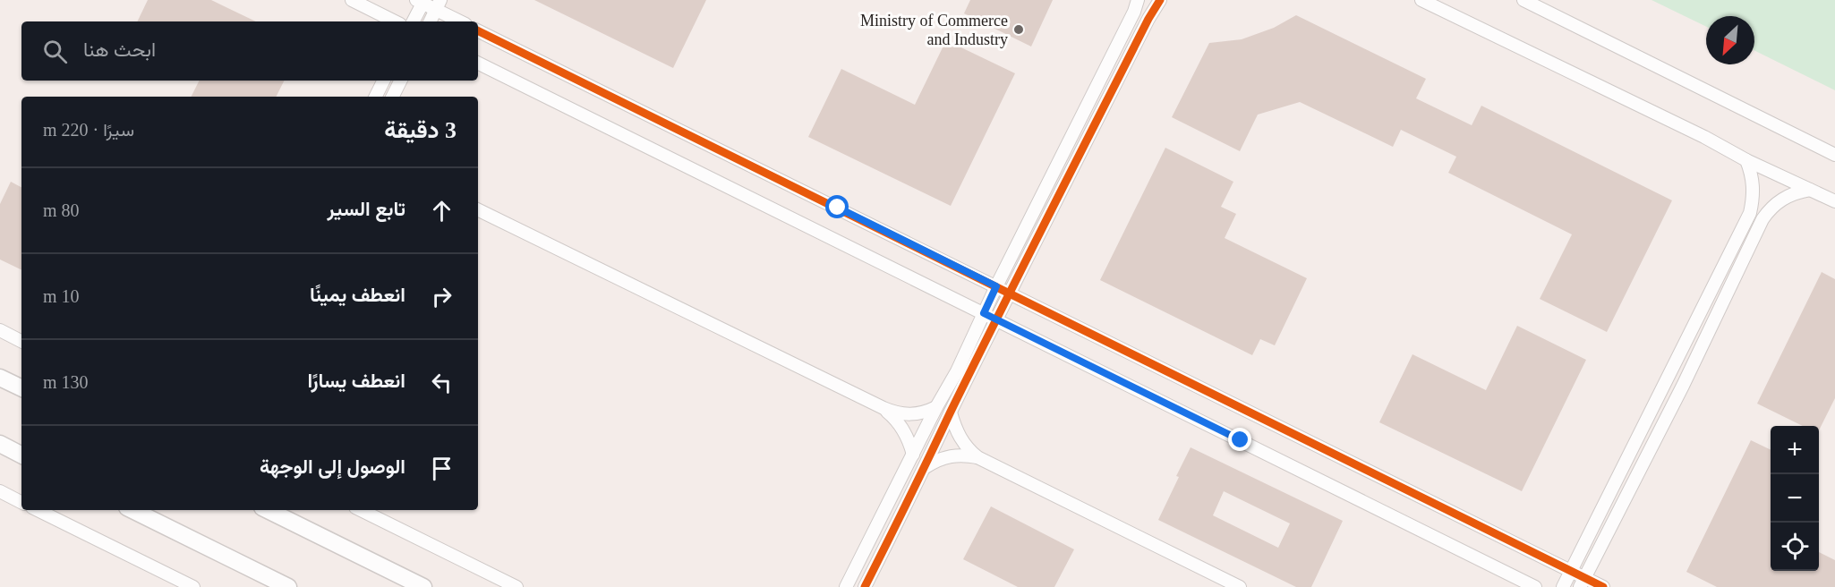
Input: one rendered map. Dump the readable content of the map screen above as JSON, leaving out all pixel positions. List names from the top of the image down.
{
  "places": ["Ministry of Commerce and Industry"],
  "north": "bottom left",
  "page": {
    "search": "ابحث هنا",
    "heading": ["3 دقيقة", "سيرًا · 220 m"],
    "list": [
      ["تابع السير", "80 m"],
      ["انعطف يمينًا", "10 m"],
      ["انعطف يسارًا", "130 m"],
      "الوصول إلى الوجهة"
    ],
    "map_buttons": ["+", "−"]
  }
}
